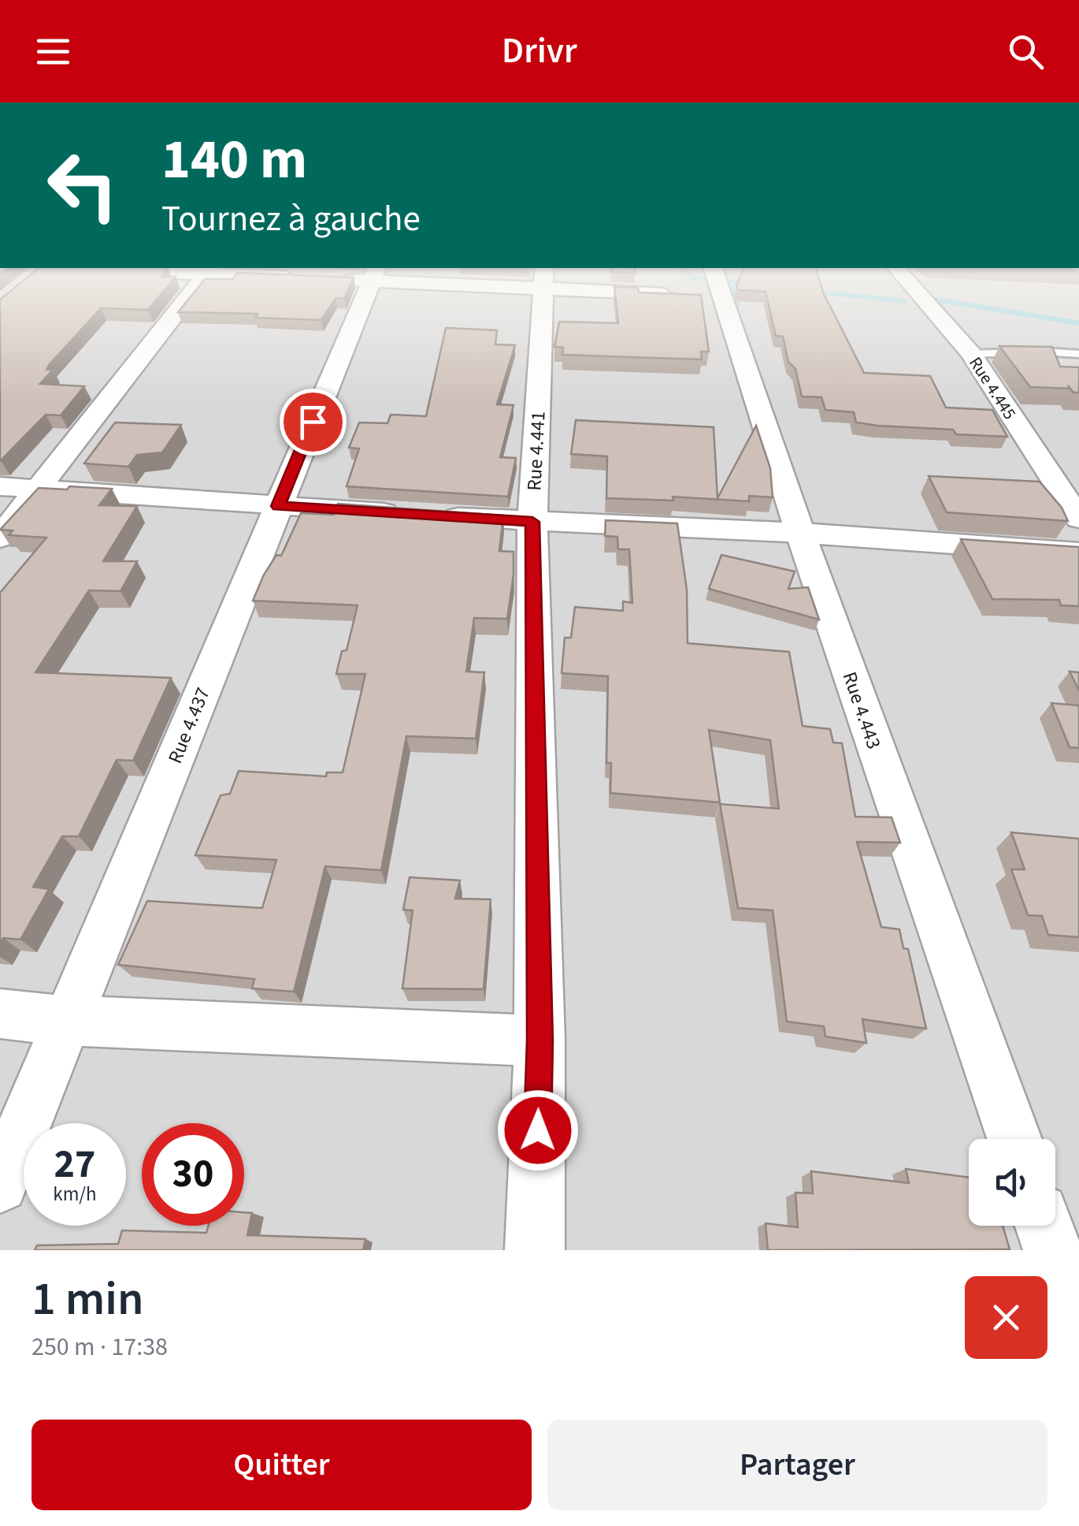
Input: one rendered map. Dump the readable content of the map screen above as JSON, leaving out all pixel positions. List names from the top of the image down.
{
  "streets": {
    "street": [
      "Rue 4.445",
      "Rue 4.441",
      "Rue 4.443",
      "Rue 4.437"
    ]
  },
  "page": {
    "header": "Drivr",
    "turn": ["140 m", "Tournez à gauche"],
    "speed": "27 km/h",
    "limit": "30",
    "heading": ["1 min", "250 m · 17:38"],
    "buttons": ["Quitter", "Partager"]
  }
}
